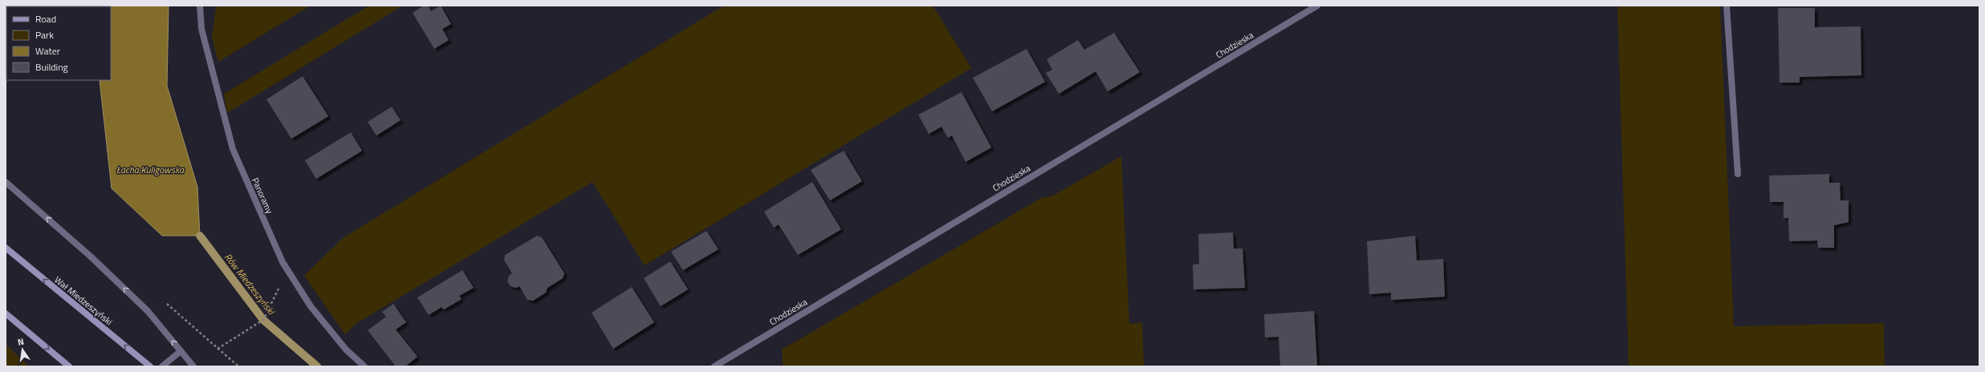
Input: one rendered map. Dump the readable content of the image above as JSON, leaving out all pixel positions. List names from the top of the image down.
{
  "streets": {
    "main road": ["Wał Miedzeszyński"],
    "street": ["Chodzieska", "Panoramy"]
  },
  "water": ["Łacha Kuligowska", "Rów Miedzeszyński"],
  "legend": [
    "Road",
    "Park",
    "Water",
    "Building"
  ],
  "north": "top"
}
